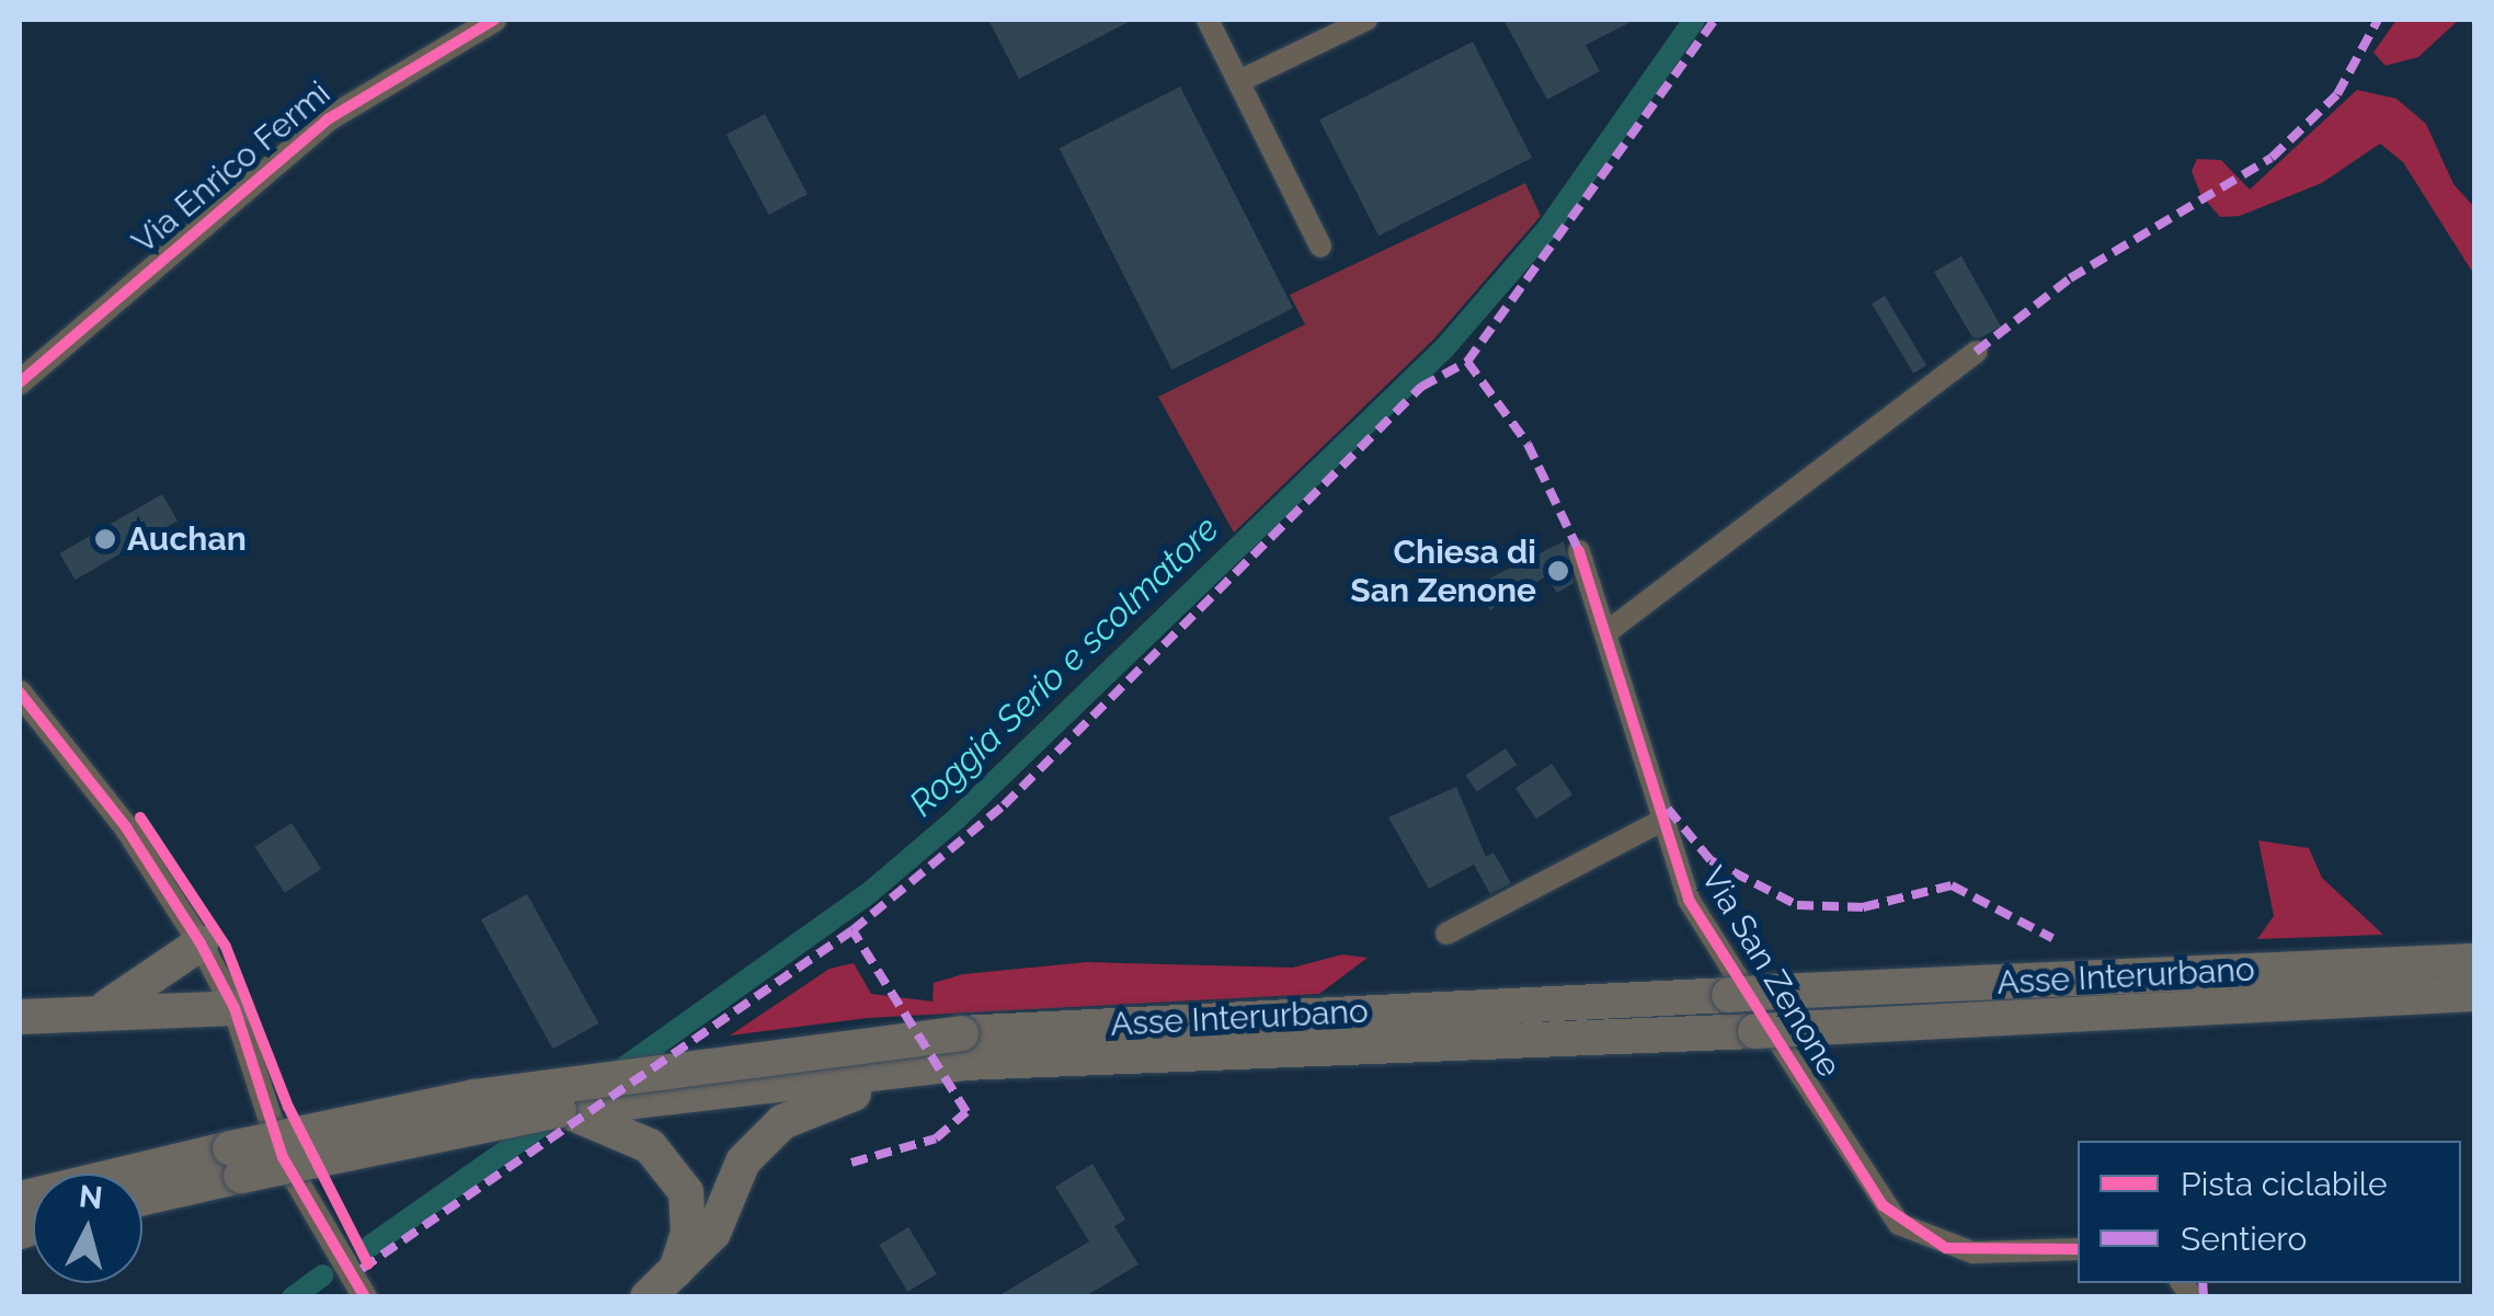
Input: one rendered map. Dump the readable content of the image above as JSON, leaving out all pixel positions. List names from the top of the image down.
{
  "streets": {
    "highway": ["Asse Interurbano"],
    "street": ["Via Enrico Fermi", "Via San Zenone"]
  },
  "water": ["Roggia Serio e scolmatore"],
  "places": ["Auchan", "Chiesa di San Zenone"],
  "legend": ["Pista ciclabile", "Sentiero"],
  "north": "top"
}
